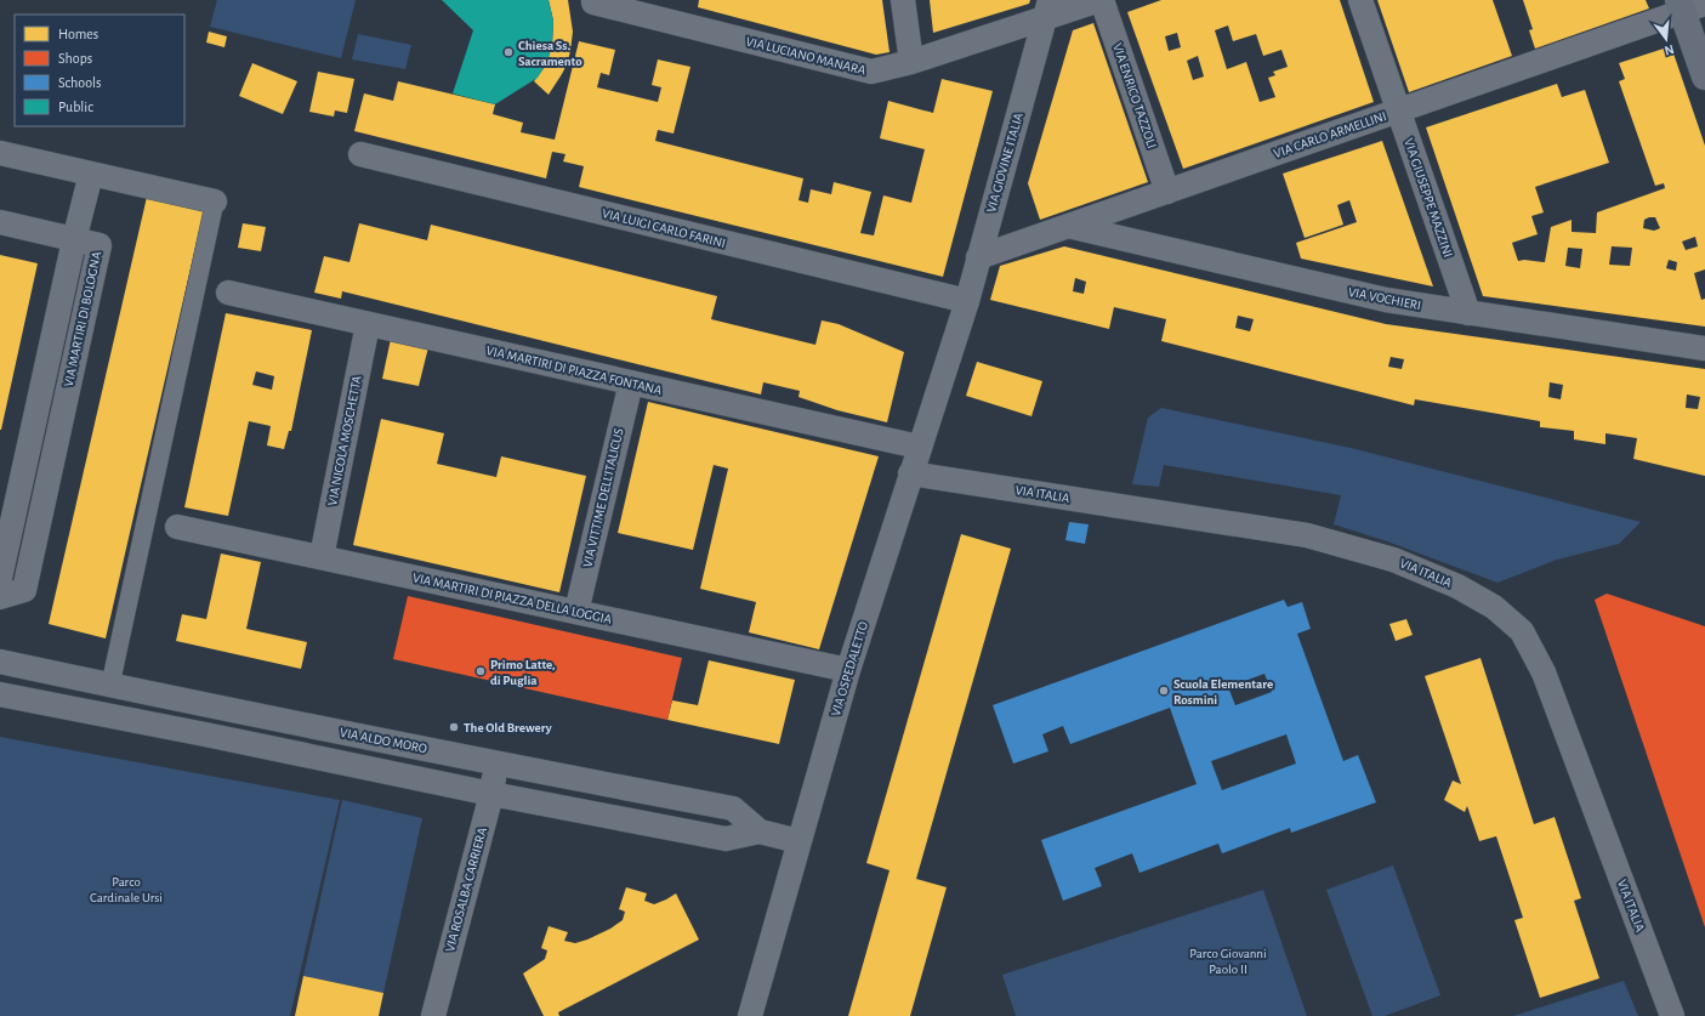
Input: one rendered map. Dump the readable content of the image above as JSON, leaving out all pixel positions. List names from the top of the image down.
{
  "streets": {
    "street": [
      "VIA LUCIANO MANARA",
      "VIA ENRICO TAZZOLI",
      "VIA CARLO ARMELLINI",
      "VIA GIOVINE ITALIA",
      "VIA GIUSEPPE MAZZINI",
      "VIA LUIGI CARLO FARINI",
      "VIA VOCHIERI",
      "VIA MARTIRI DI BOLOGNA",
      "VIA MARTIRI DI PIAZZA FONTANA",
      "VIA NICOLA MOSCHETTA",
      "VIA ITALIA",
      "VIA VITTIME DELL'ITALICUS",
      "VIA MARTIRI DI PIAZZA DELLA LOGGIA",
      "VIA OSPEDALETTO",
      "VIA ALDO MORO",
      "VIA ROSALBA CARRIERA"
    ]
  },
  "crossings": [
    ["VIA LUCIANO MANARA", "VIA ENRICO TAZZOLI"],
    ["VIA LUCIANO MANARA", "VIA GIOVINE ITALIA"],
    ["VIA ENRICO TAZZOLI", "VIA CARLO ARMELLINI"],
    ["VIA CARLO ARMELLINI", "VIA GIOVINE ITALIA"],
    ["VIA CARLO ARMELLINI", "VIA GIUSEPPE MAZZINI"],
    ["VIA CARLO ARMELLINI", "VIA VOCHIERI"],
    ["VIA GIOVINE ITALIA", "VIA LUIGI CARLO FARINI"],
    ["VIA GIOVINE ITALIA", "VIA OSPEDALETTO"],
    ["VIA GIUSEPPE MAZZINI", "VIA VOCHIERI"],
    ["VIA MARTIRI DI PIAZZA FONTANA", "VIA NICOLA MOSCHETTA"],
    ["VIA MARTIRI DI PIAZZA FONTANA", "VIA VITTIME DELL'ITALICUS"],
    ["VIA MARTIRI DI PIAZZA FONTANA", "VIA OSPEDALETTO"],
    ["VIA NICOLA MOSCHETTA", "VIA MARTIRI DI PIAZZA DELLA LOGGIA"],
    ["VIA ITALIA", "VIA OSPEDALETTO"],
    ["VIA VITTIME DELL'ITALICUS", "VIA MARTIRI DI PIAZZA DELLA LOGGIA"],
    ["VIA MARTIRI DI PIAZZA DELLA LOGGIA", "VIA OSPEDALETTO"],
    ["VIA OSPEDALETTO", "VIA ALDO MORO"],
    ["VIA ALDO MORO", "VIA ROSALBA CARRIERA"]
  ],
  "parks": ["Parco Cardinale Ursi", "Parco Giovanni Paolo II"],
  "places": [
    "Chiesa Ss. Sacramento",
    "Primo Latte, di Puglia",
    "Scuola Elementare Rosmini",
    "The Old Brewery"
  ],
  "legend": [
    "Homes",
    "Shops",
    "Schools",
    "Public"
  ],
  "north": "bottom"
}
